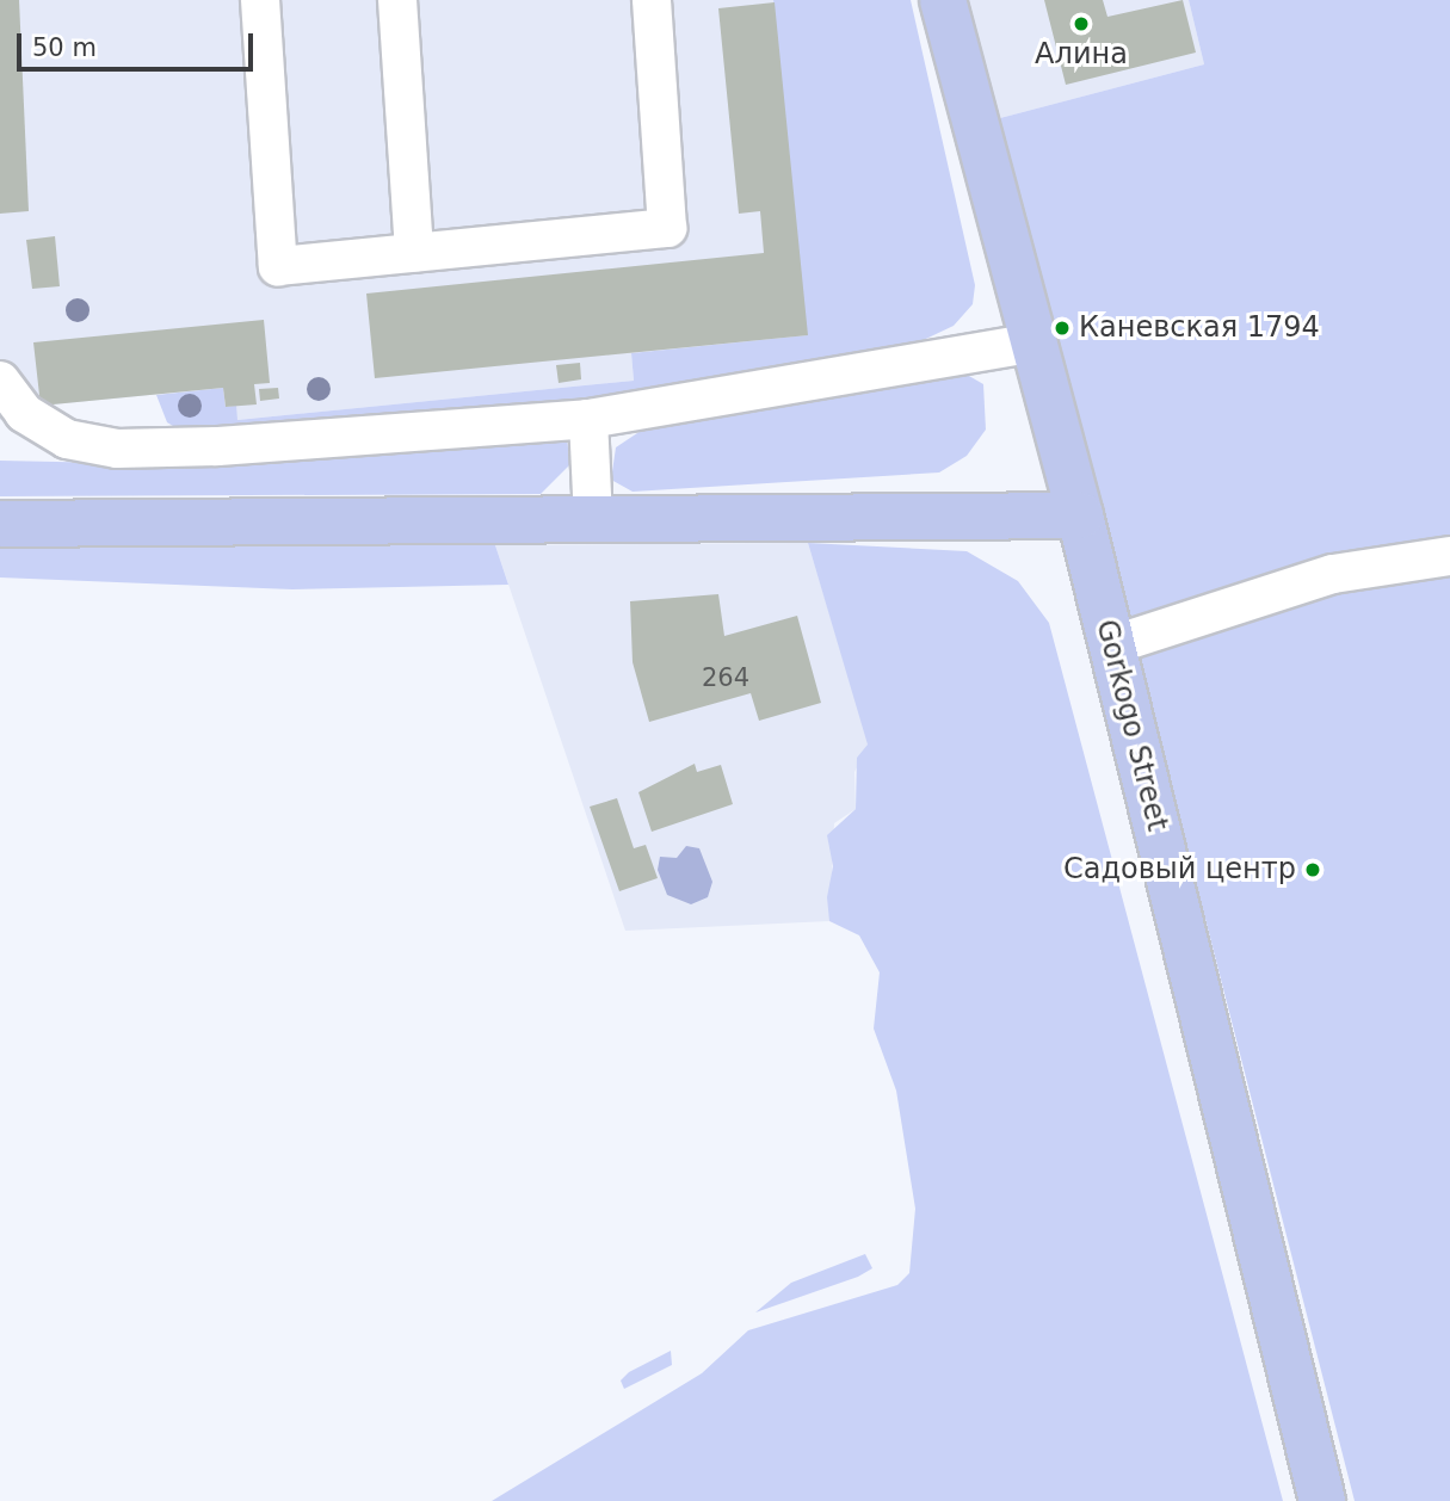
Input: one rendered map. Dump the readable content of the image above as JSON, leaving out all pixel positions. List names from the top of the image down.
{
  "streets": {
    "main road": ["Gorkogo Street"]
  },
  "places": ["Алина", "Каневская 1794", "Садовый центр"],
  "house_numbers": ["264"],
  "scale_bar": "50 m"
}
